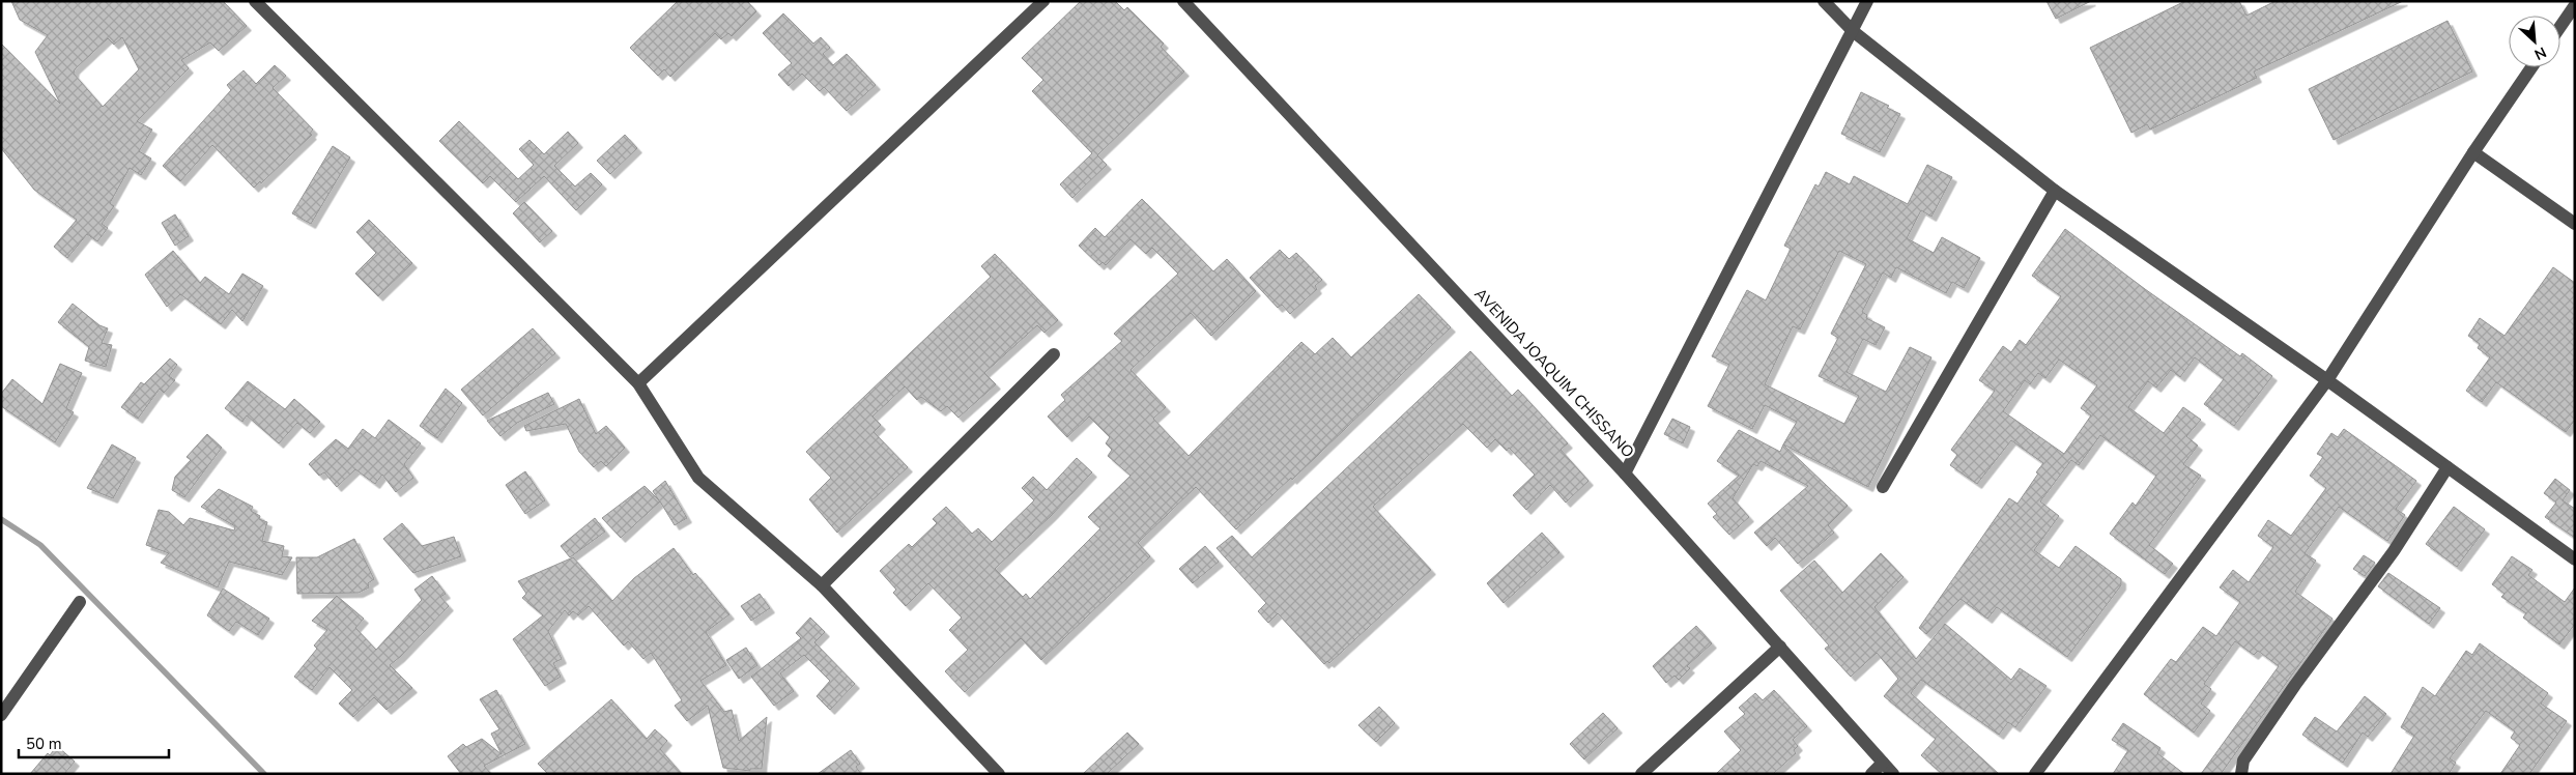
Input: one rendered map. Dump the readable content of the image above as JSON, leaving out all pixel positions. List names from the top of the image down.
{
  "streets": {
    "street": ["AVENIDA JOAQUIM CHISSANO"]
  },
  "scale_bar": "50 m",
  "north": "bottom right"
}
